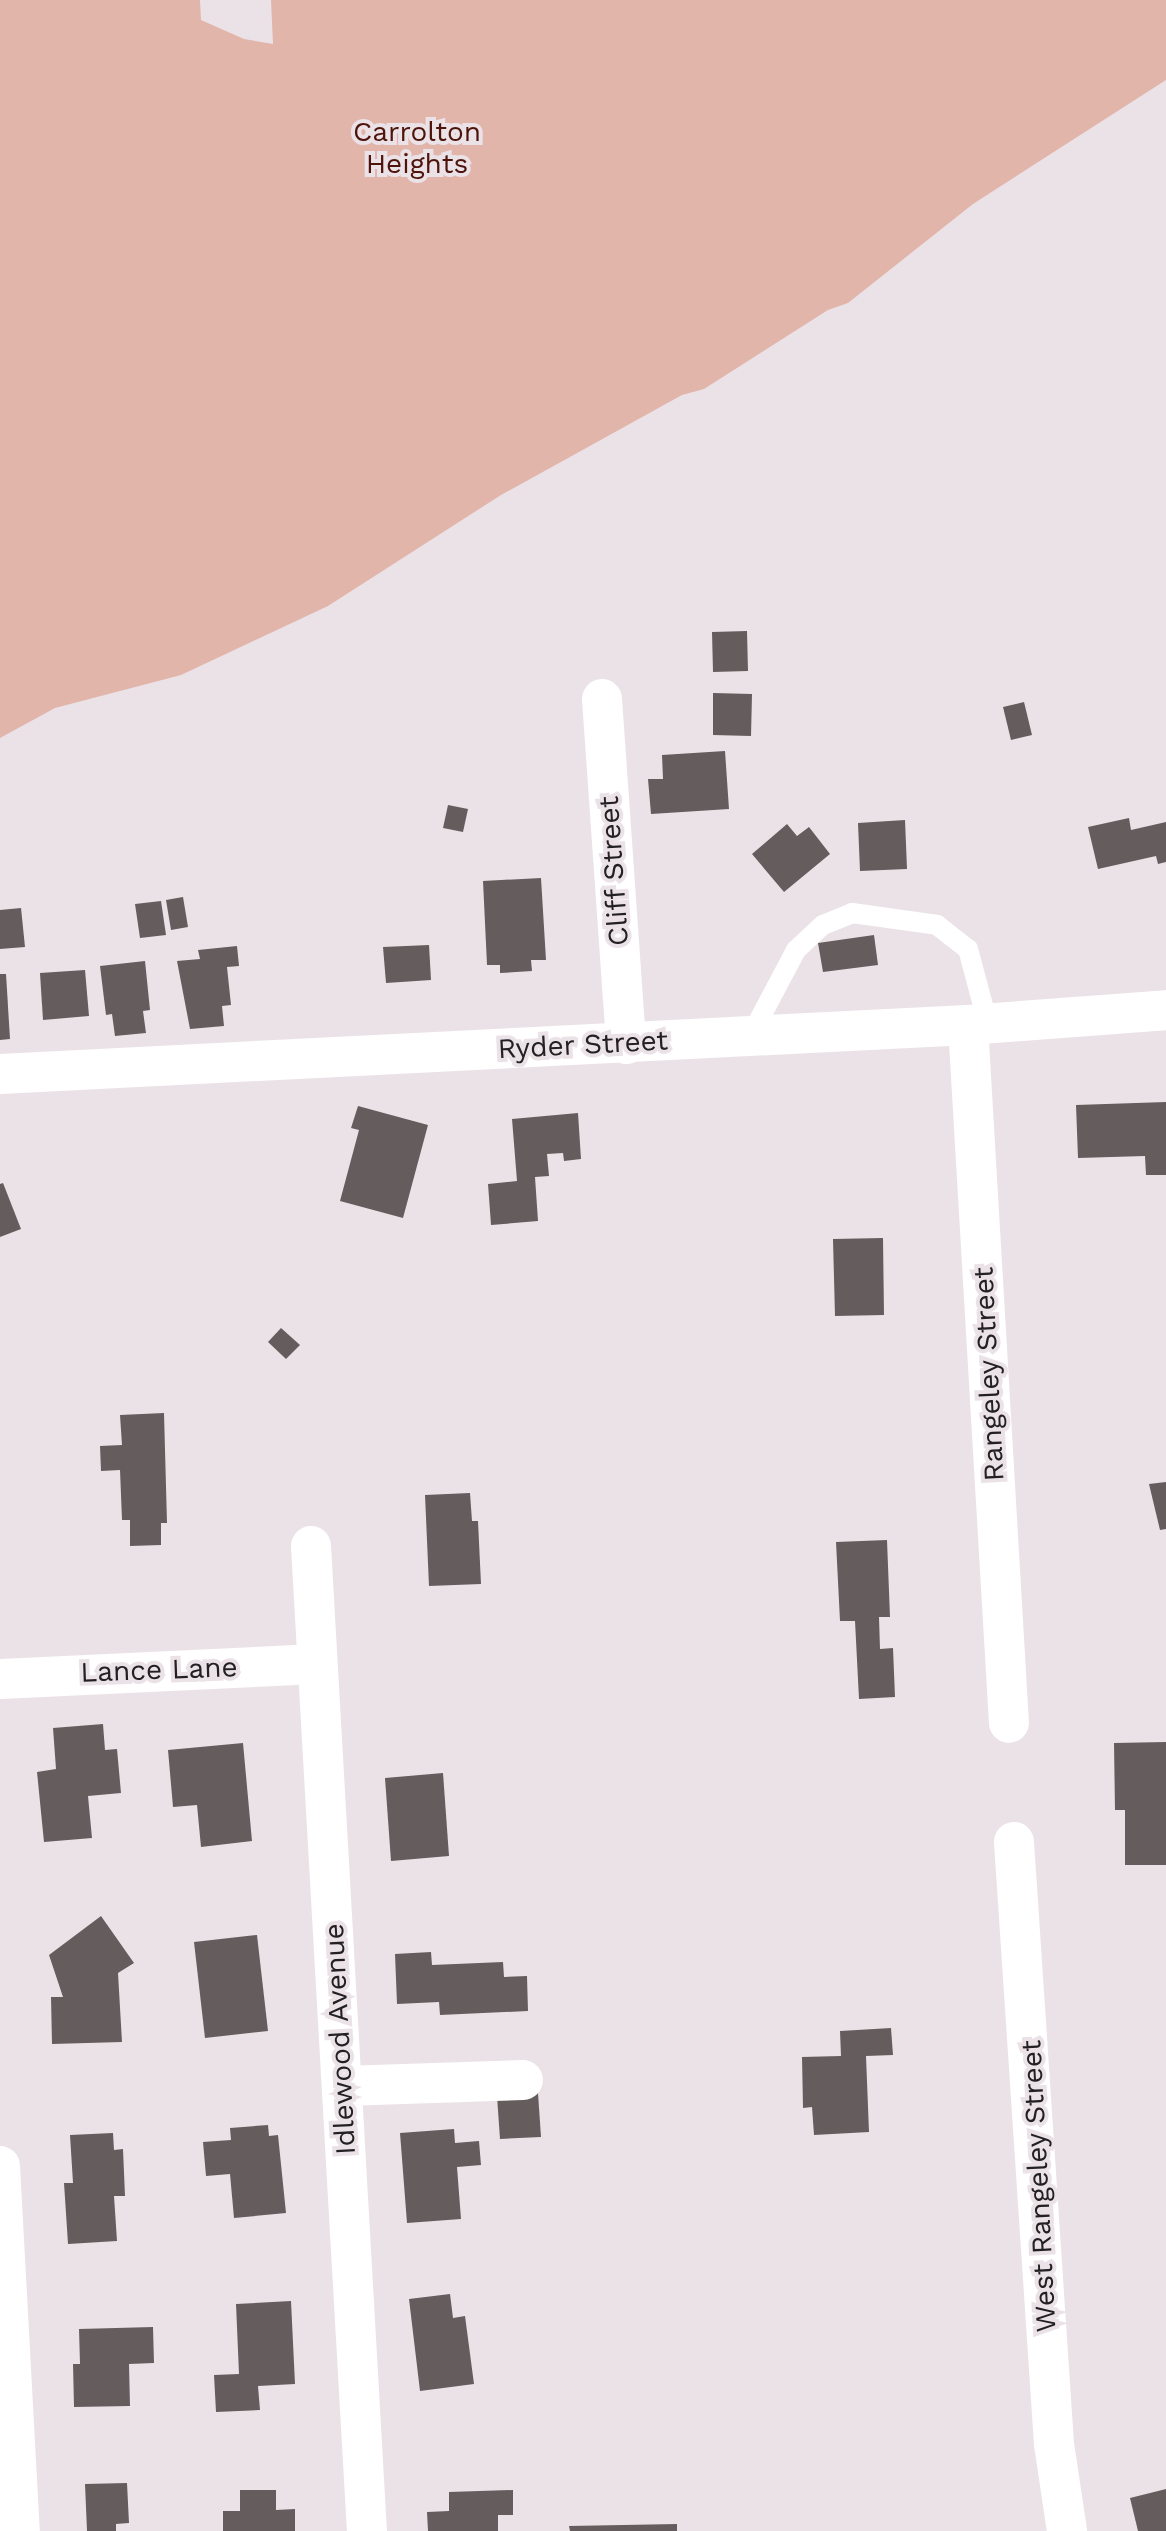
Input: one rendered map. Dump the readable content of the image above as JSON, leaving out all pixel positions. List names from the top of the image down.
{
  "streets": {
    "street": [
      "Cliff Street",
      "Ryder Street",
      "Rangeley Street",
      "Lance Lane",
      "Idlewood Avenue",
      "West Rangeley Street"
    ]
  },
  "crossings": [
    ["Cliff Street", "Ryder Street"],
    ["Ryder Street", "Rangeley Street"],
    ["Lance Lane", "Idlewood Avenue"]
  ],
  "parks": ["Carrolton Heights"]
}
